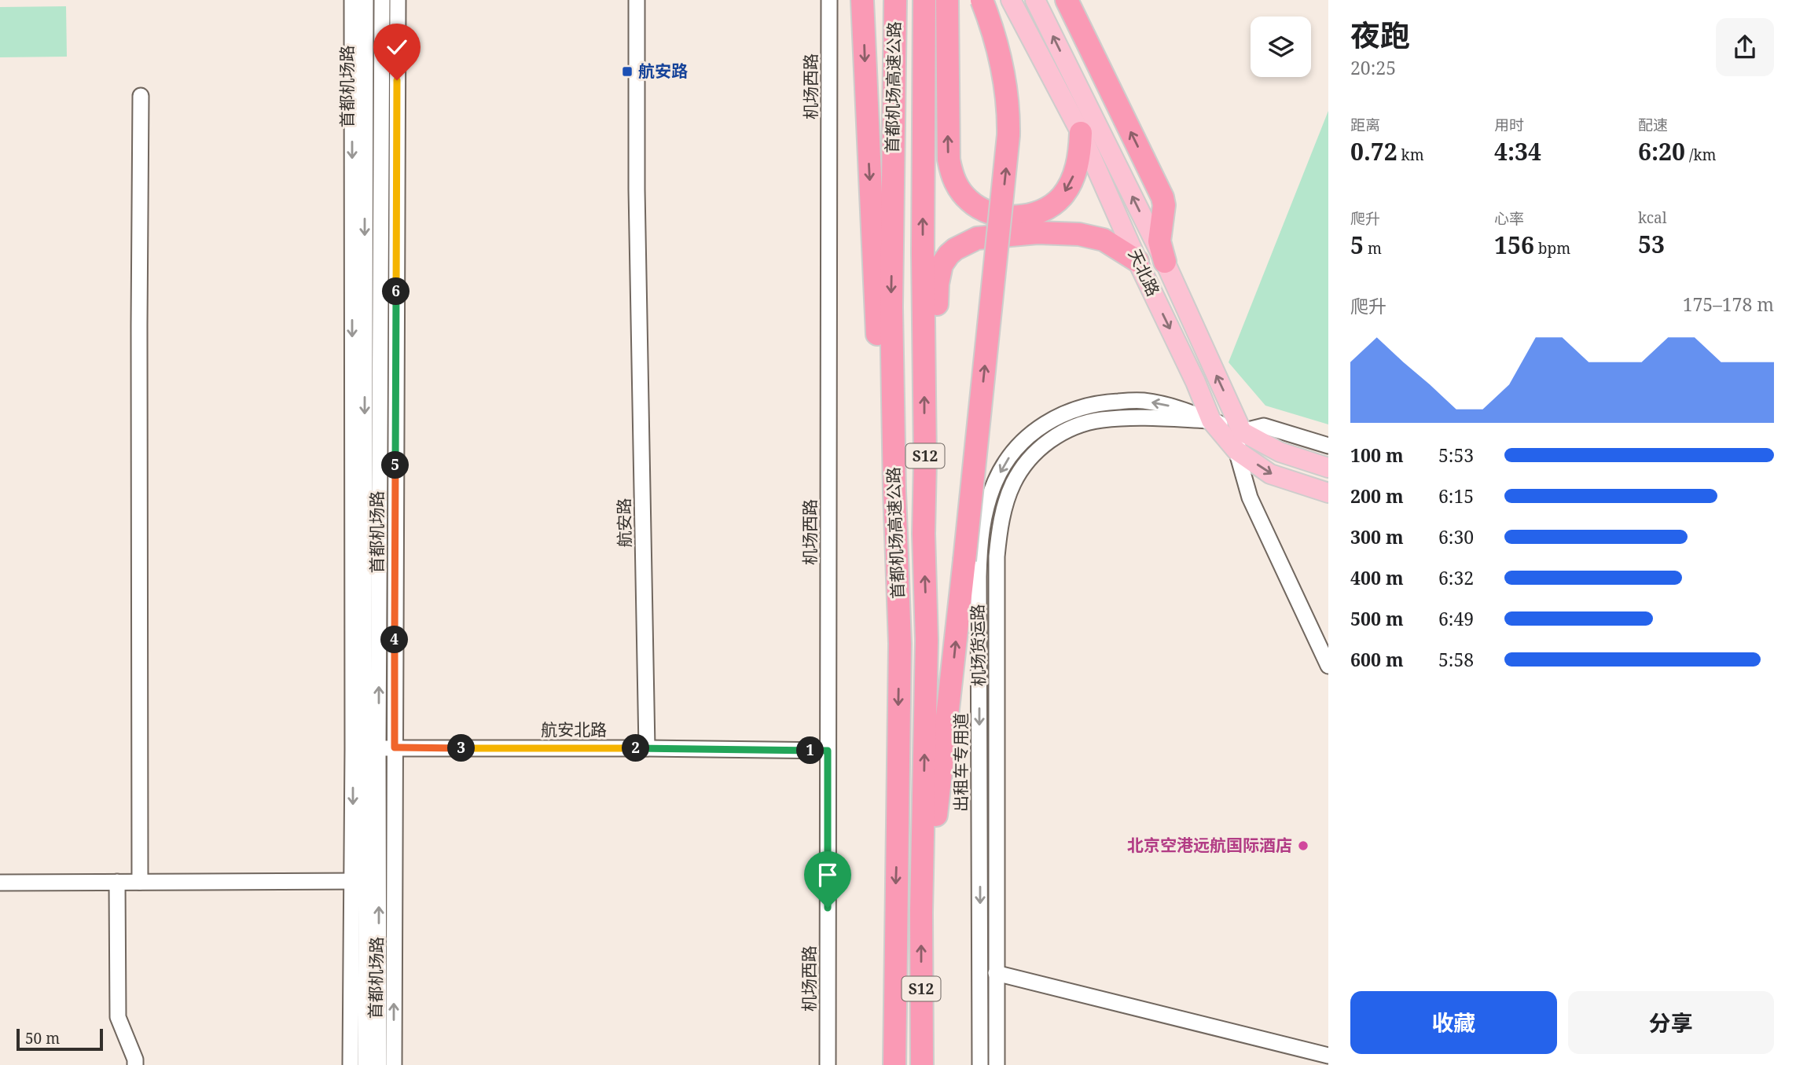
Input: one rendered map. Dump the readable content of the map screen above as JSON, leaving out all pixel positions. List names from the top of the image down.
{
  "streets": {
    "highway": ["首都机场高速公路", "S12"],
    "main road": ["天北路"],
    "street": [
      "首都机场路",
      "机场西路",
      "航安路",
      "机场货运路",
      "航安北路",
      "出租车专用道"
    ]
  },
  "crossings": [
    ["首都机场路", "航安北路"],
    ["机场西路", "航安北路"],
    ["天北路", "机场货运路"],
    ["天北路", "出租车专用道"],
    ["航安路", "航安北路"],
    ["机场货运路", "出租车专用道"]
  ],
  "one_way": ["出租车专用道"],
  "places": {
    "transit": ["航安路"],
    "other": ["北京空港远航国际酒店"]
  },
  "scale_bar": "50 m",
  "page": {
    "heading": ["夜跑", "20:25"],
    "stats": [
      ["距离", "0.72 km"],
      ["用时", "4:34"],
      ["配速", "6:20 /km"],
      ["爬升", "5 m"],
      ["心率", "156 bpm"],
      ["kcal", "53"]
    ],
    "pins": [
      "6",
      "5",
      "4",
      "2",
      "3",
      "1"
    ],
    "chart": ["爬升", "175–178 m"],
    "list": [
      {
        "name": "100 m",
        "note": "5:53"
      },
      {
        "name": "200 m",
        "note": "6:15"
      },
      {
        "name": "300 m",
        "note": "6:30"
      },
      {
        "name": "400 m",
        "note": "6:32"
      },
      {
        "name": "500 m",
        "note": "6:49"
      },
      {
        "name": "600 m",
        "note": "5:58"
      }
    ],
    "buttons": ["收藏", "分享"],
    "scale": "50 m"
  }
}
